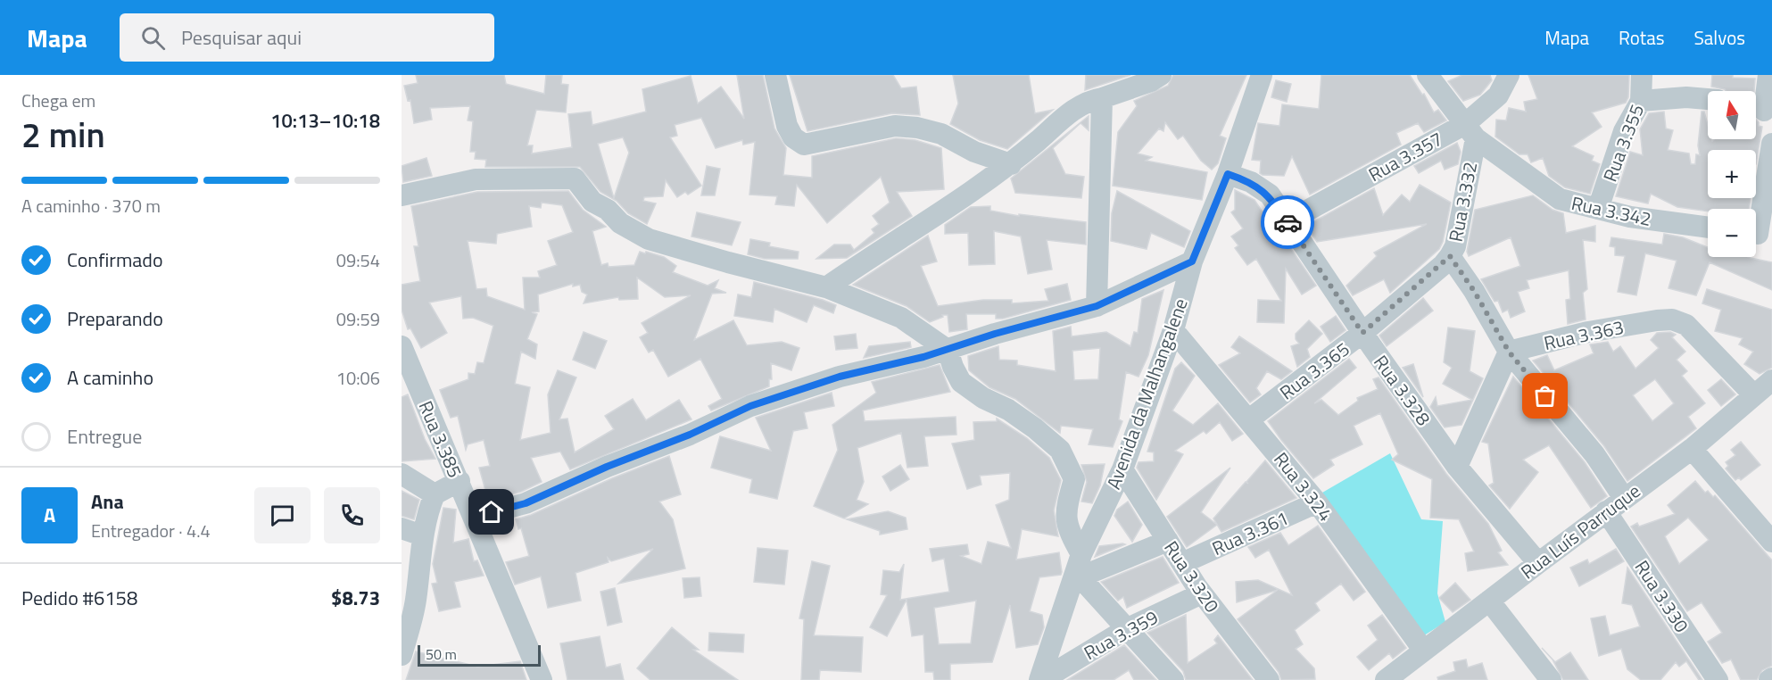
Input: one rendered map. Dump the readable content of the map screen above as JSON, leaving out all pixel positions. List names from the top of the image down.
{
  "streets": {
    "street": [
      "Rua 3.355",
      "Rua 3.357",
      "Rua 3.332",
      "Rua 3.342",
      "Rua 3.363",
      "Rua 3.365",
      "Rua 3.328",
      "Avenida da Malhangalene",
      "Rua 3.385",
      "Rua 3.324",
      "Rua Luís Parruque",
      "Rua 3.361",
      "Rua 3.320",
      "Rua 3.330",
      "Rua 3.359"
    ]
  },
  "crossings": [
    ["Rua 3.355", "Rua 3.342"],
    ["Rua 3.357", "Rua 3.332"],
    ["Rua 3.357", "Rua 3.342"],
    ["Rua 3.357", "Rua 3.328"],
    ["Rua 3.332", "Rua 3.342"],
    ["Rua 3.332", "Rua 3.363"],
    ["Rua 3.332", "Rua 3.365"],
    ["Rua 3.332", "Rua Luís Parruque"],
    ["Rua 3.363", "Rua Luís Parruque"],
    ["Rua 3.365", "Rua 3.328"],
    ["Rua 3.365", "Rua 3.324"],
    ["Rua 3.328", "Avenida da Malhangalene"],
    ["Rua 3.328", "Rua Luís Parruque"],
    ["Avenida da Malhangalene", "Rua 3.324"],
    ["Avenida da Malhangalene", "Rua 3.320"],
    ["Avenida da Malhangalene", "Rua 3.359"],
    ["Rua 3.324", "Rua Luís Parruque"],
    ["Rua 3.324", "Rua 3.361"],
    ["Rua Luís Parruque", "Rua 3.330"],
    ["Rua 3.361", "Rua 3.320"],
    ["Rua 3.320", "Rua 3.359"]
  ],
  "scale_bar": "50 m",
  "north": "top",
  "page": {
    "header": "Mapa",
    "search": "Pesquisar aqui",
    "nav": ["Mapa", "Rotas", "Salvos"],
    "heading": ["2 min", "Chega em", "10:13–10:18"],
    "panel": [
      "Ana",
      "Entregador · 4.4",
      "Pedido #6158",
      "$8.73"
    ],
    "map_buttons": ["+", "−"],
    "bar": "A caminho · 370 m",
    "list": [
      ["Confirmado", "09:54"],
      ["Preparando", "09:59"],
      ["A caminho", "10:06"],
      "Entregue"
    ],
    "round": "A",
    "scale": "50 m"
  }
}
